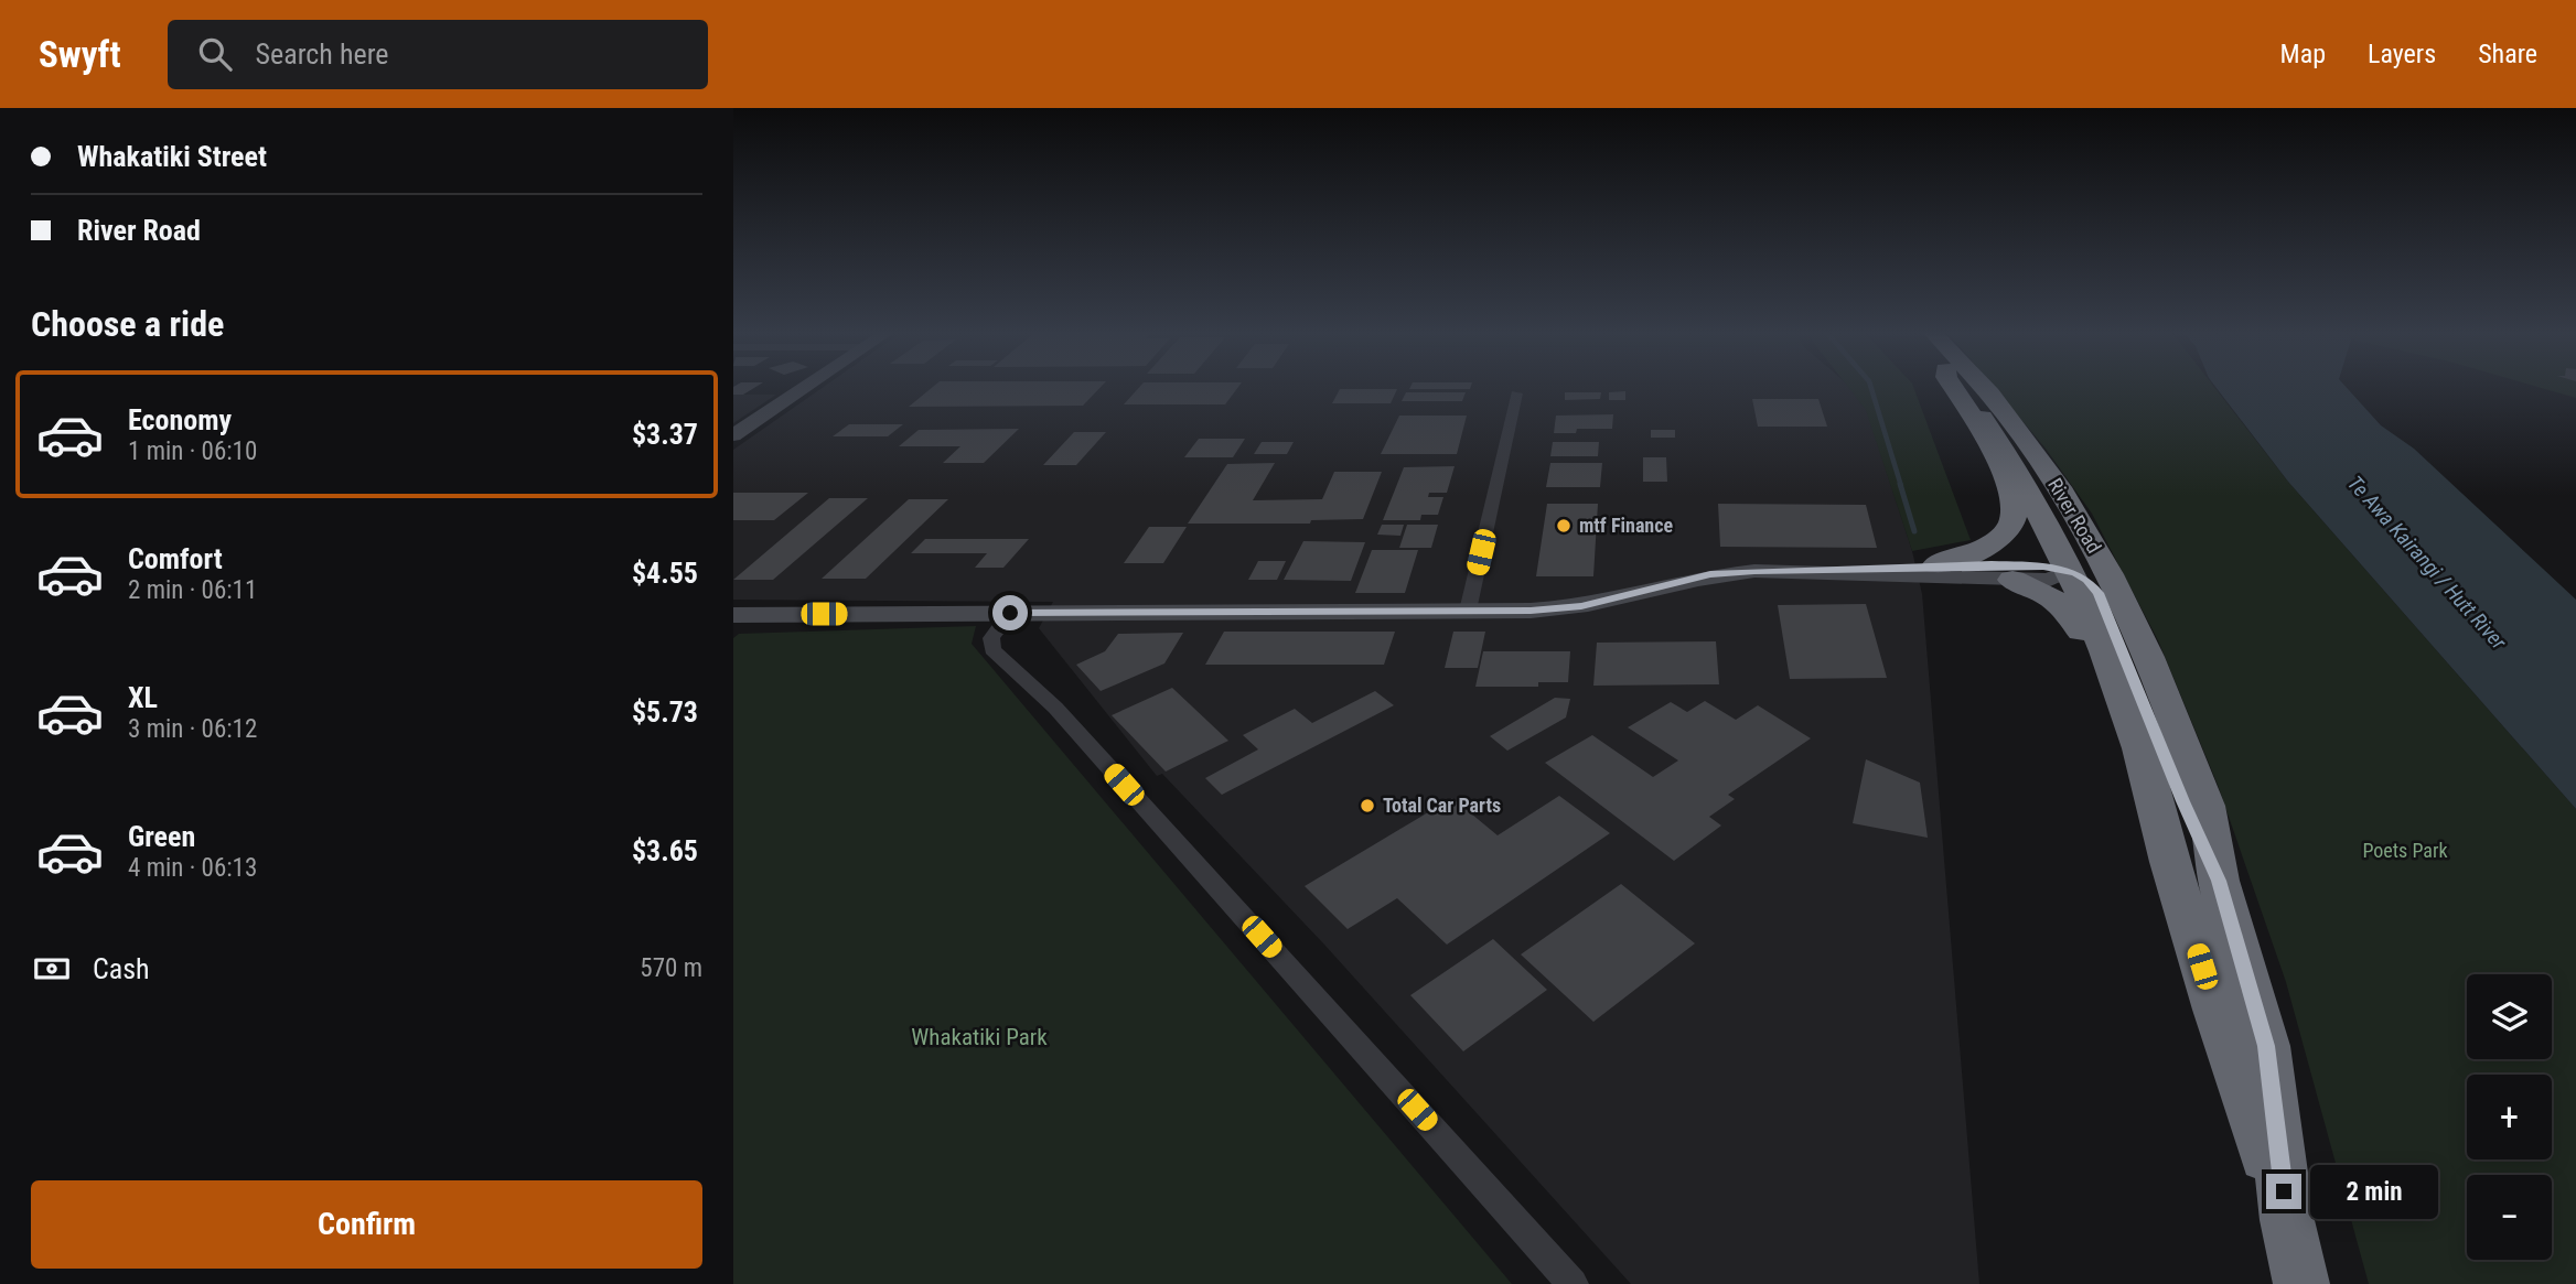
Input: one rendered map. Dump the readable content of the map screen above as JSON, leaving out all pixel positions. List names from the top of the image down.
{
  "streets": {
    "highway": ["River Road"]
  },
  "water": ["Te Awa Kairangi / Hutt River"],
  "parks": ["Poets Park", "Whakatiki Park"],
  "places": ["mtf Finance", "Total Car Parts"],
  "page": {
    "header": "Swyft",
    "search": "Search here",
    "nav": ["Map", "Layers", "Share"],
    "banner": ["Whakatiki Street", "River Road"],
    "heading": "Choose a ride",
    "list": [
      {
        "name": "Economy",
        "note": "1 min · 06:10",
        "value": "$3.37"
      },
      {
        "name": "Comfort",
        "note": "2 min · 06:11",
        "value": "$4.55"
      },
      {
        "name": "XL",
        "note": "3 min · 06:12",
        "value": "$5.73"
      },
      {
        "name": "Green",
        "note": "4 min · 06:13",
        "value": "$3.65"
      }
    ],
    "pay": ["Cash", "570 m"],
    "map_buttons": ["+", "−"],
    "buttons": "Confirm",
    "bubble": "2 min"
  }
}
